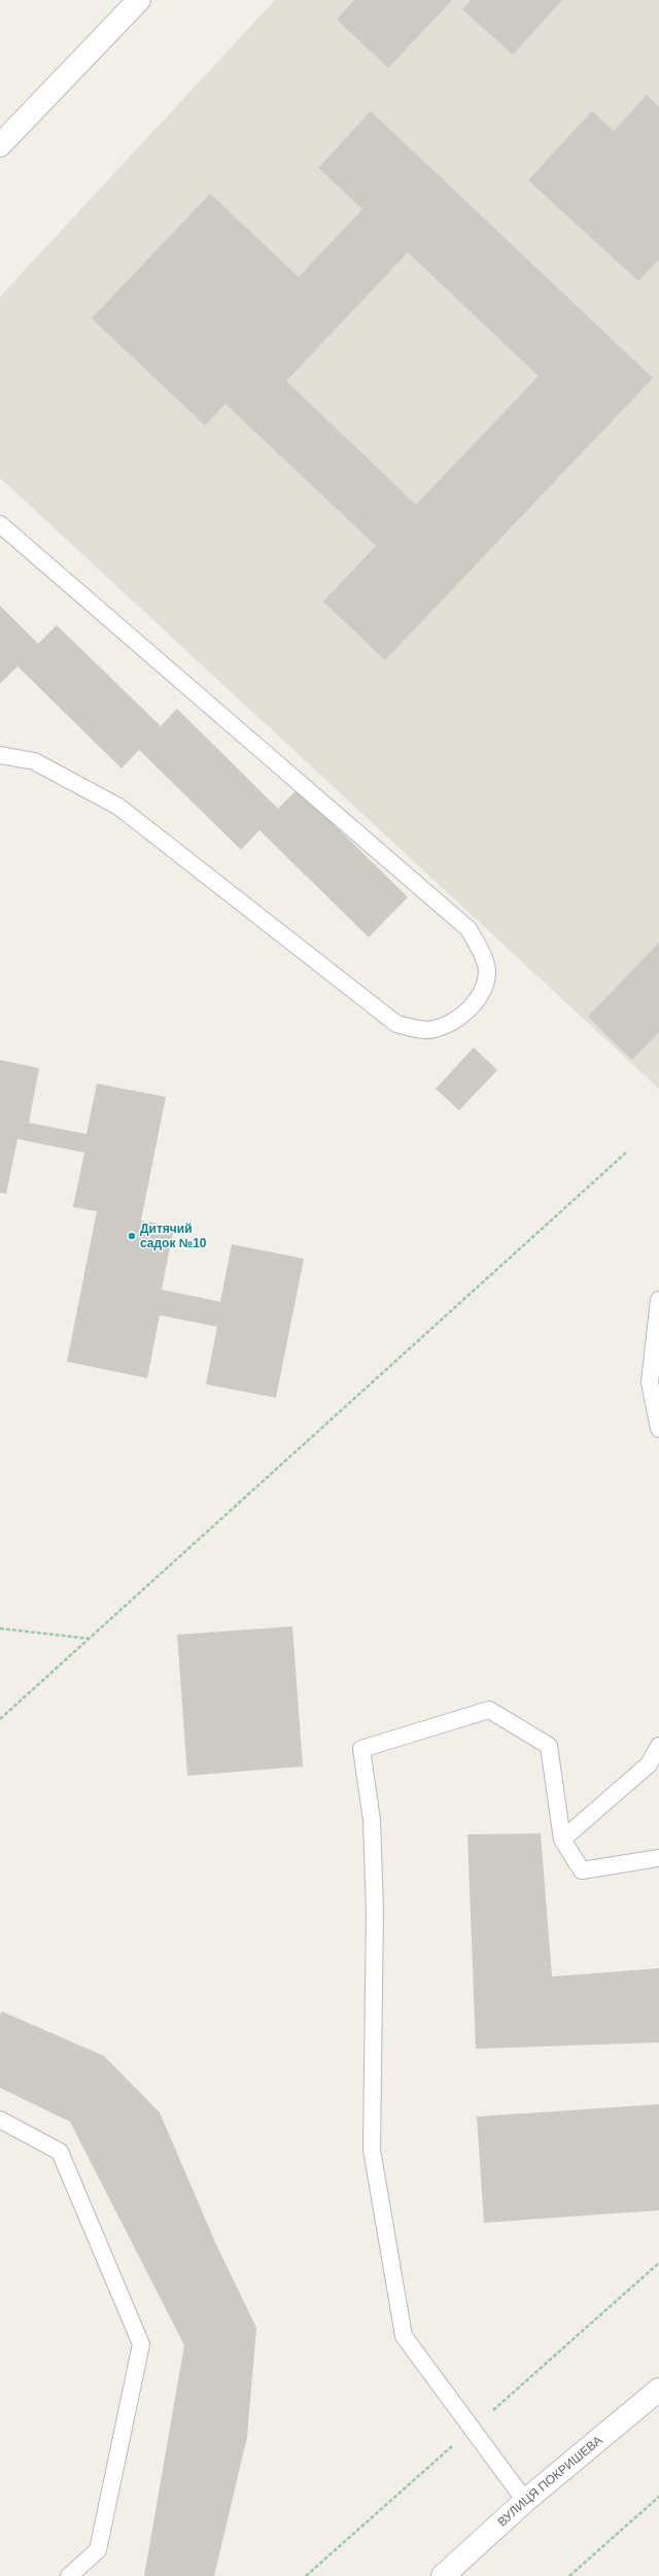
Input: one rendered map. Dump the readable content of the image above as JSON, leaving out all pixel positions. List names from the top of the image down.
{
  "streets": {
    "street": ["ВУЛИЦЯ ПОКРИШЕВА"]
  },
  "places": ["Дитячий садок №10"]
}
